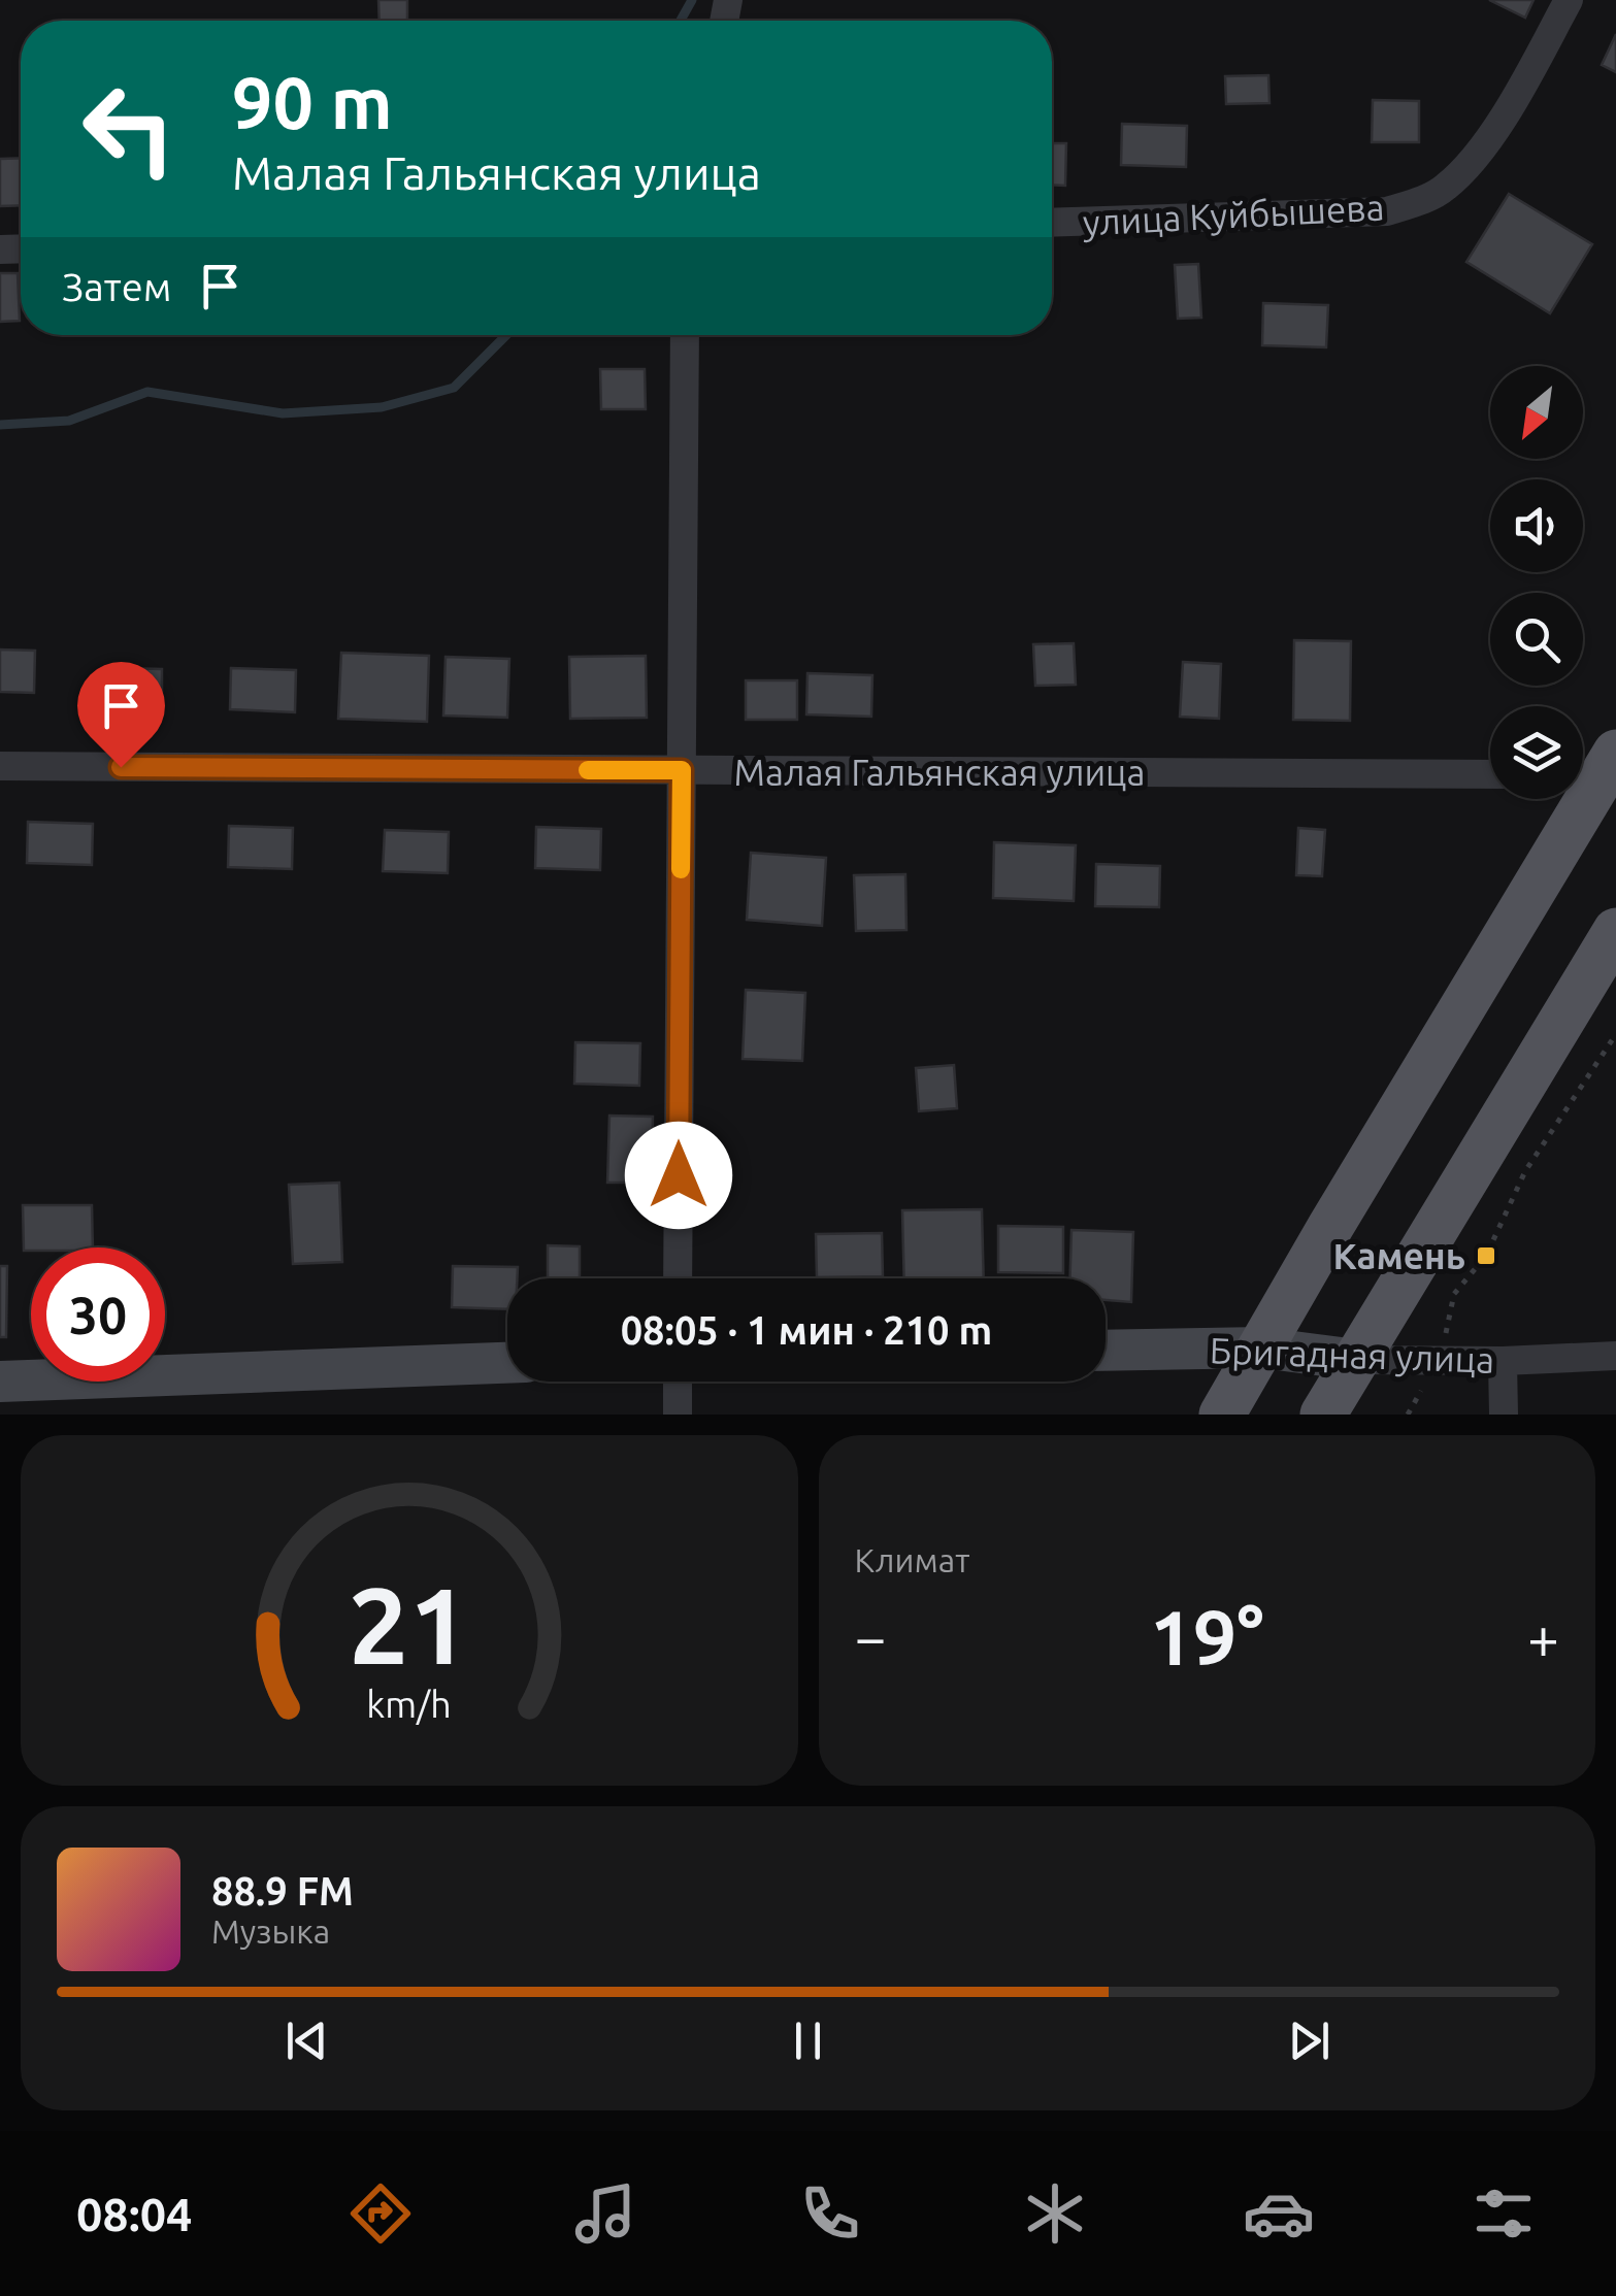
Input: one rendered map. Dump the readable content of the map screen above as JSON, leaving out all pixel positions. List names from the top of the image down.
{
  "streets": {
    "street": ["улица Куйбышева", "Малая Гальянская улица", "Бригадная улица"]
  },
  "places": {
    "transit": ["Камень"]
  },
  "north": "bottom left",
  "page": {
    "turn": ["90 m", "Малая Гальянская улица"],
    "then": "Затем",
    "limit": "30",
    "trip": "08:05 · 1 мин · 210 m",
    "tile": "Климат",
    "heat": ["−", "19°", "+"],
    "song": ["88.9 FM", "Музыка"],
    "tabs": "08:04",
    "gauge": ["21", "km/h"]
  }
}
